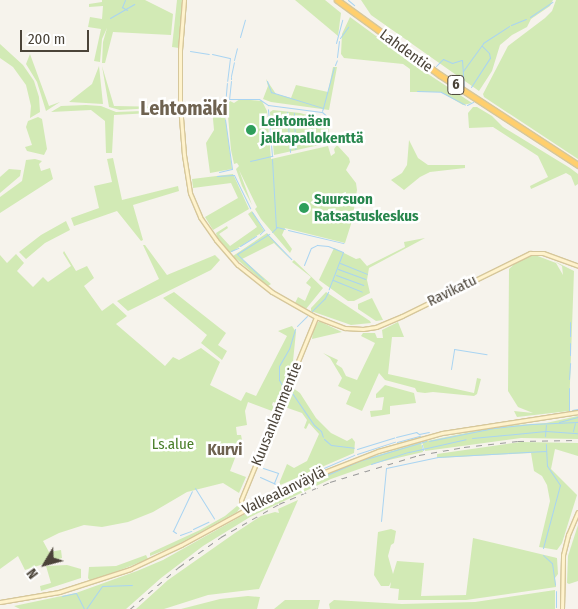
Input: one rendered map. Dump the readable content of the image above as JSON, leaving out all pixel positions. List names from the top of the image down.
{
  "streets": {
    "highway": ["Lahdentie", "6"],
    "street": ["Ravikatu", "Kuusanlammentie", "Valkealanväylä"]
  },
  "crossings": [
    ["Ravikatu", "Kuusanlammentie"],
    ["Kuusanlammentie", "Valkealanväylä"]
  ],
  "districts": ["Lehtomäki", "Kurvi"],
  "parks": ["Ls.alue"],
  "places": ["Lehtomäen jalkapallokenttä", "Suursuon Ratsastuskeskus"],
  "scale_bar": "200 m",
  "north": "bottom left"
}
